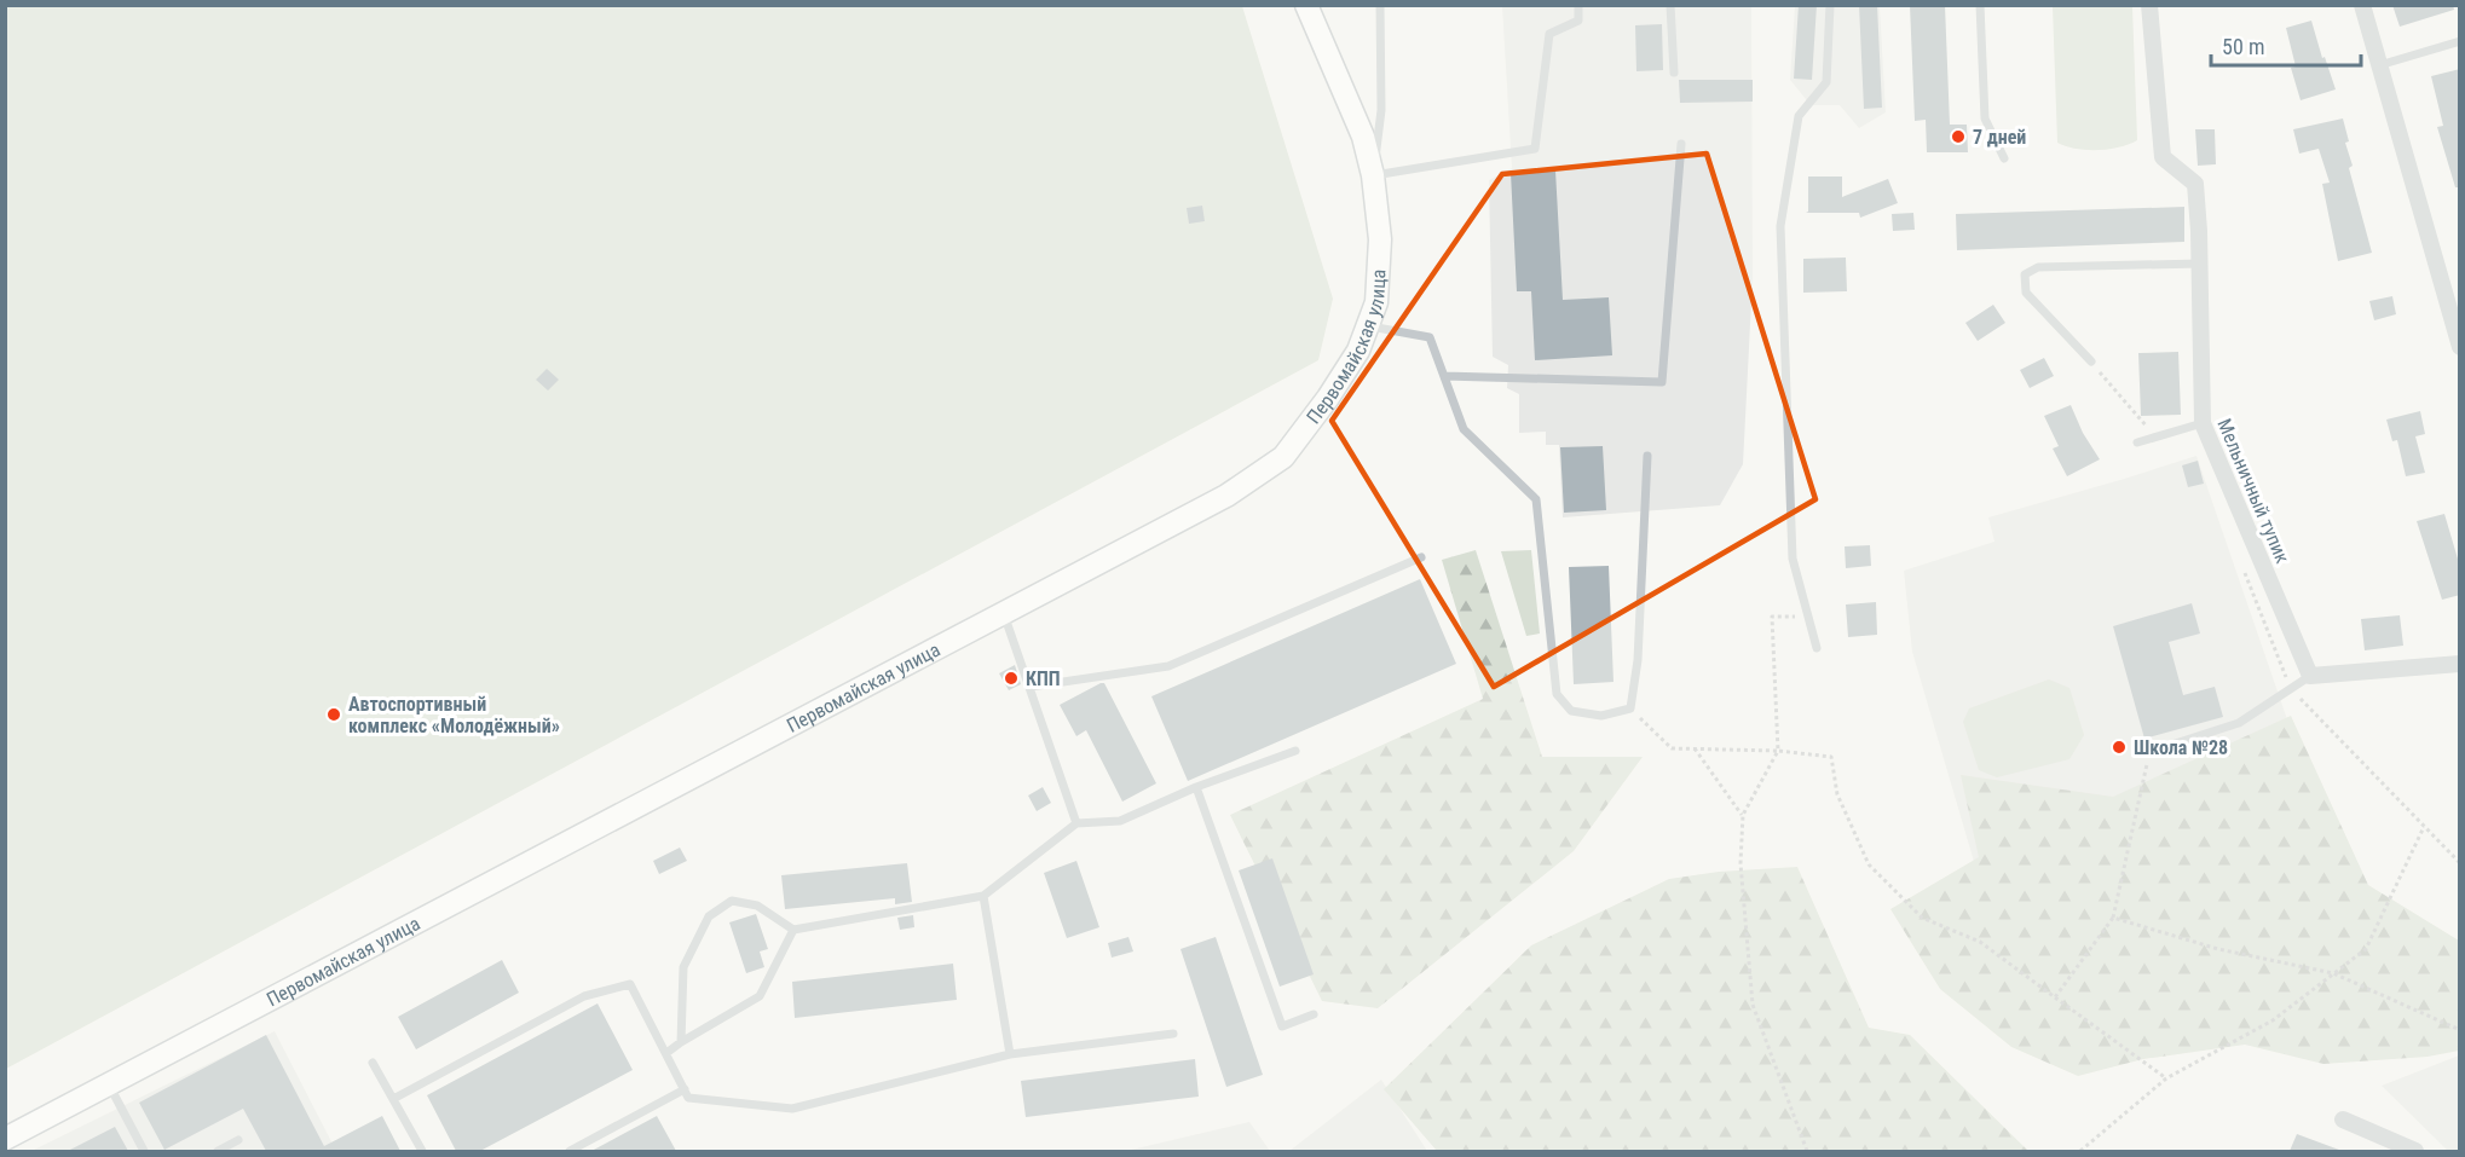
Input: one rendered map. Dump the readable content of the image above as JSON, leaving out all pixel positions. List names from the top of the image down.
{
  "streets": {
    "street": ["Первомайская улица", "Мельничный тупик"]
  },
  "places": [
    "7 дней",
    "КПП",
    "Автоспортивный комплекс «Молодёжный»",
    "Школа №28"
  ],
  "scale_bar": "50 m"
}
